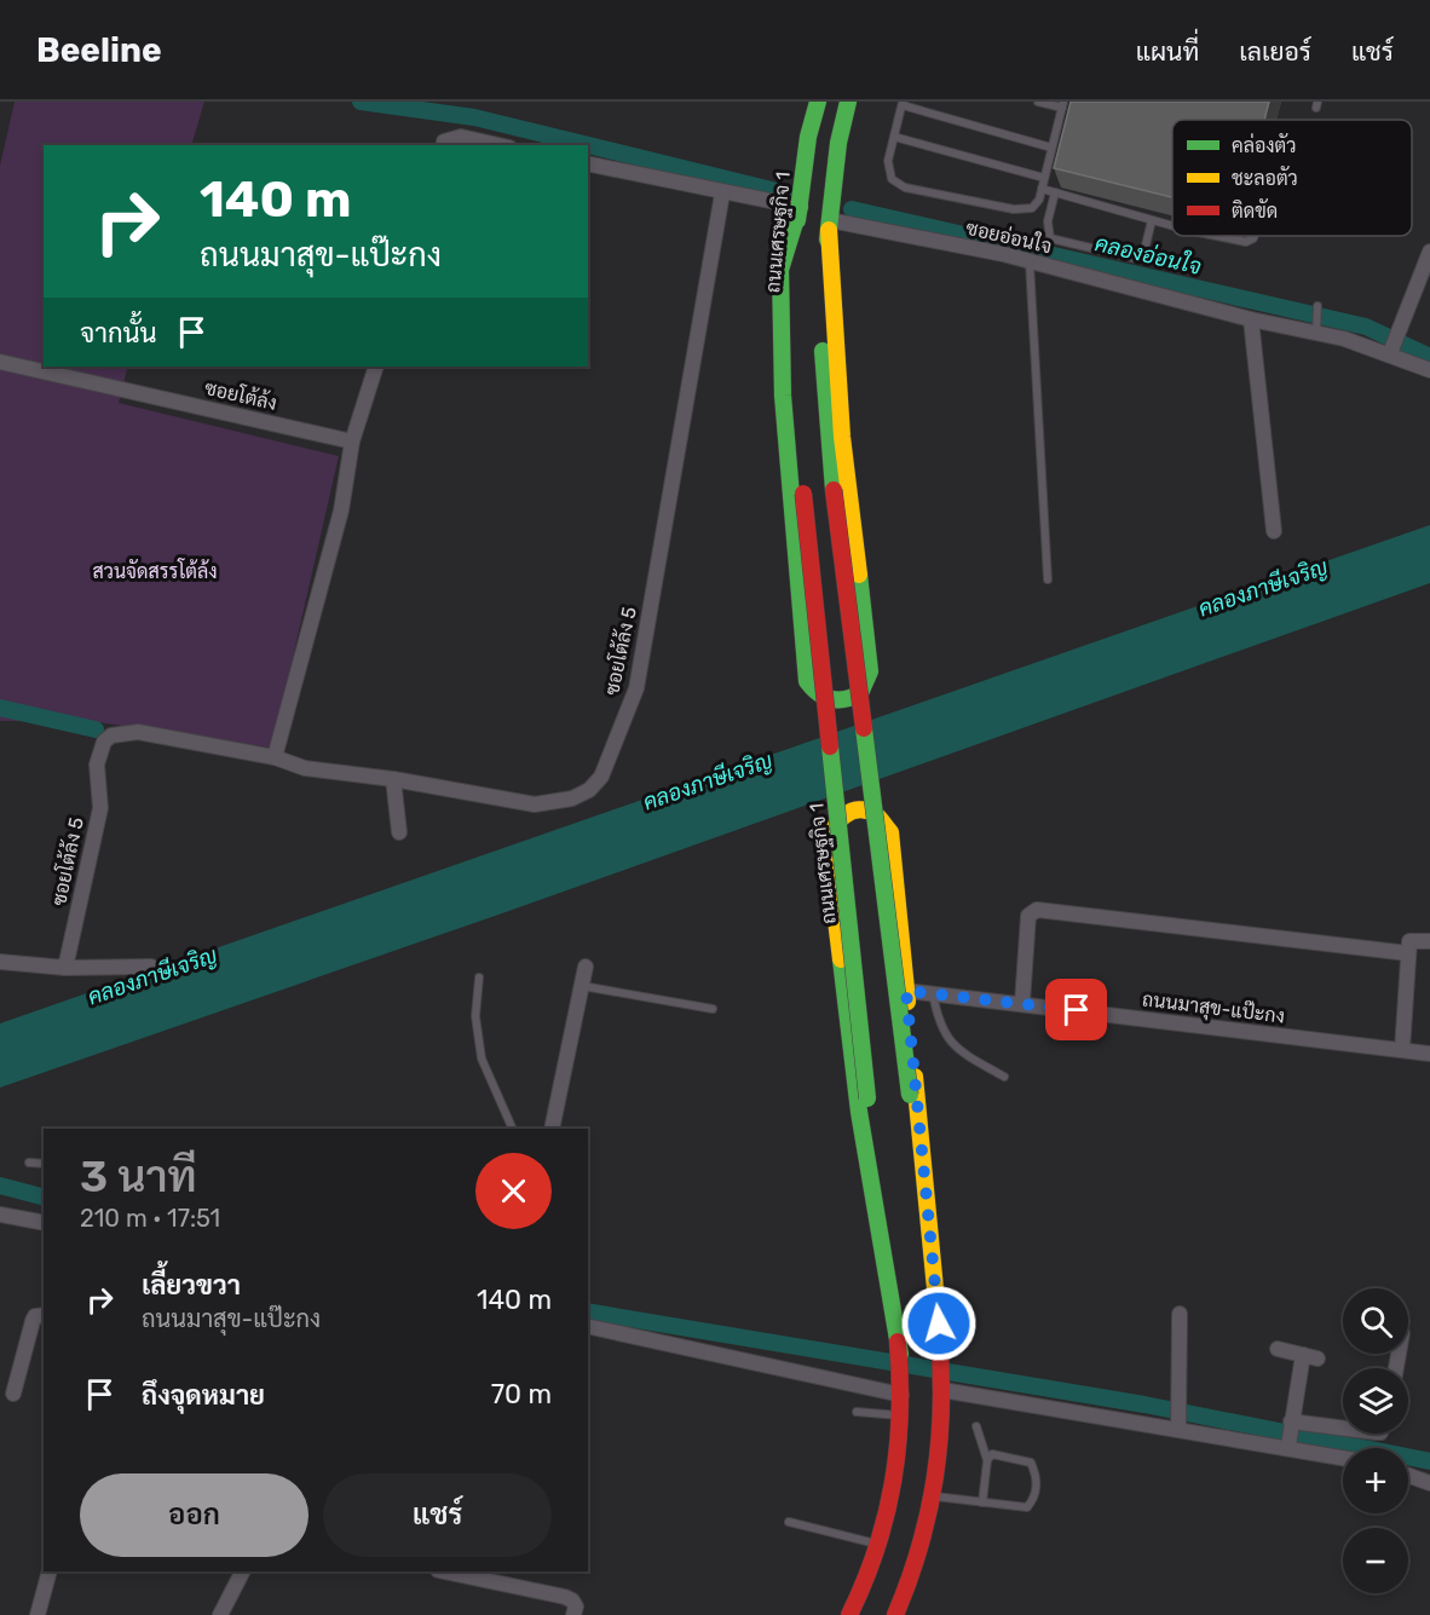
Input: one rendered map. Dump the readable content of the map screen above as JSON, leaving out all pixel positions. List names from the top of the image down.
{
  "streets": {
    "main road": ["ถนนเศรษฐกิจ 1"],
    "street": [
      "ซอยอ่อนใจ",
      "ซอยโต้ล้ง",
      "ซอยโต้ล้ง 5",
      "ถนนมาสุข-แป๊ะกง"
    ]
  },
  "water": ["คลองอ่อนใจ", "คลองภาษีเจริญ"],
  "parks": ["สวนจัดสรรโต้ล้ง"],
  "legend": ["คล่องตัว", "ชะลอตัว", "ติดขัด"],
  "page": {
    "header": "Beeline",
    "nav": ["แผนที่", "เลเยอร์", "แชร์"],
    "turn": ["140 m", "ถนนมาสุข-แป๊ะกง"],
    "then": "จากนั้น",
    "heading": ["3 นาที", "210 m · 17:51"],
    "list": [
      {
        "name": "เลี้ยวขวา",
        "note": "ถนนมาสุข-แป๊ะกง",
        "value": "140 m"
      },
      {
        "name": "ถึงจุดหมาย",
        "value": "70 m"
      }
    ],
    "map_buttons": ["+", "−"],
    "buttons": ["ออก", "แชร์"]
  }
}
